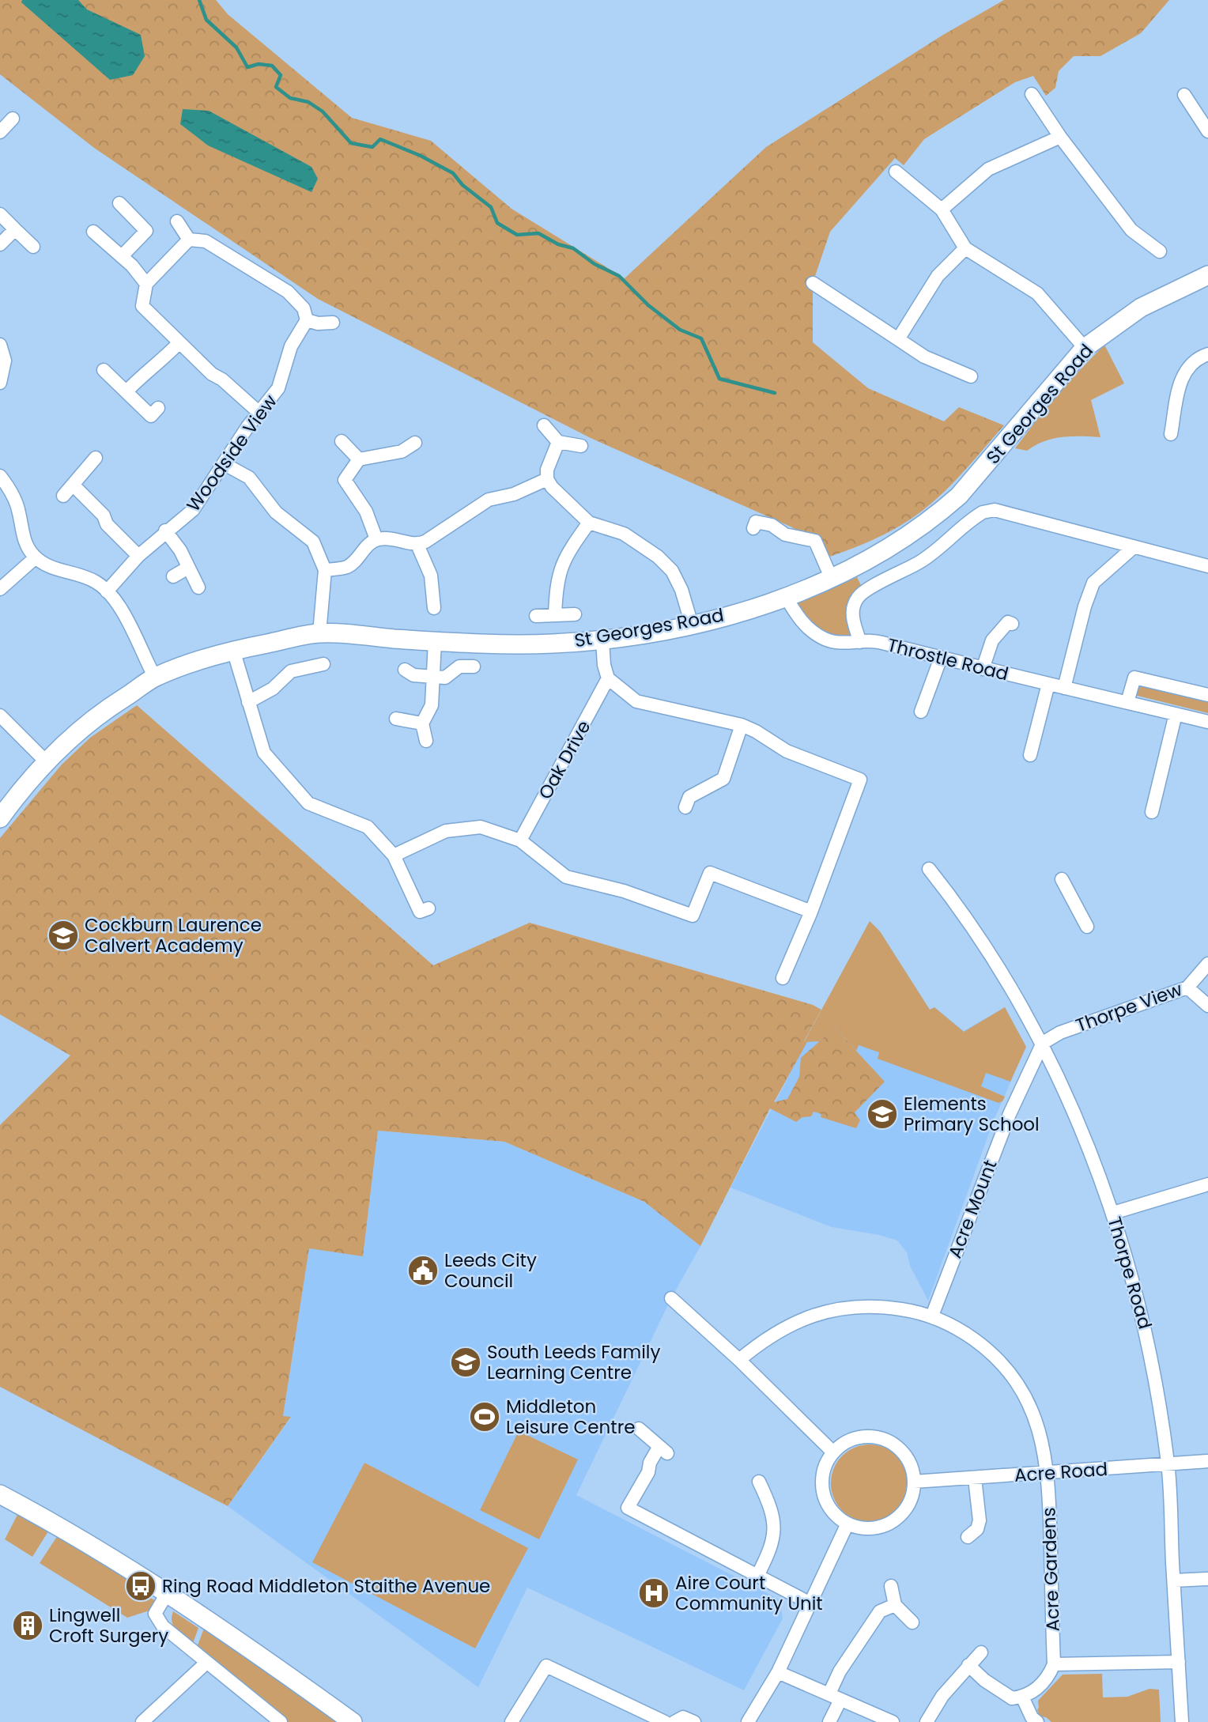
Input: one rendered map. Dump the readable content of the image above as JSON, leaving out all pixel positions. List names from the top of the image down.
{
  "streets": {
    "street": [
      "St Georges Road",
      "Woodside View",
      "Throstle Road",
      "Oak Drive",
      "Thorpe View",
      "Acre Mount",
      "Thorpe Road",
      "Acre Road",
      "Acre Gardens"
    ]
  },
  "crossings": [
    ["St Georges Road", "Throstle Road"],
    ["Thorpe View", "Acre Mount"],
    ["Thorpe View", "Thorpe Road"],
    ["Acre Mount", "Thorpe Road"],
    ["Acre Mount", "Acre Gardens"],
    ["Thorpe Road", "Acre Road"],
    ["Acre Road", "Acre Gardens"]
  ],
  "places": {
    "school or university": ["Cockburn Laurence Calvert Academy", "Elements Primary School", "South Leeds Family Learning Centre"],
    "public building": ["Leeds City Council"],
    "sports": ["Middleton Leisure Centre"],
    "bus stop": ["Ring Road Middleton Staithe Avenue"],
    "hospital": ["Aire Court Community Unit"],
    "building": ["Lingwell Croft Surgery"]
  }
}
